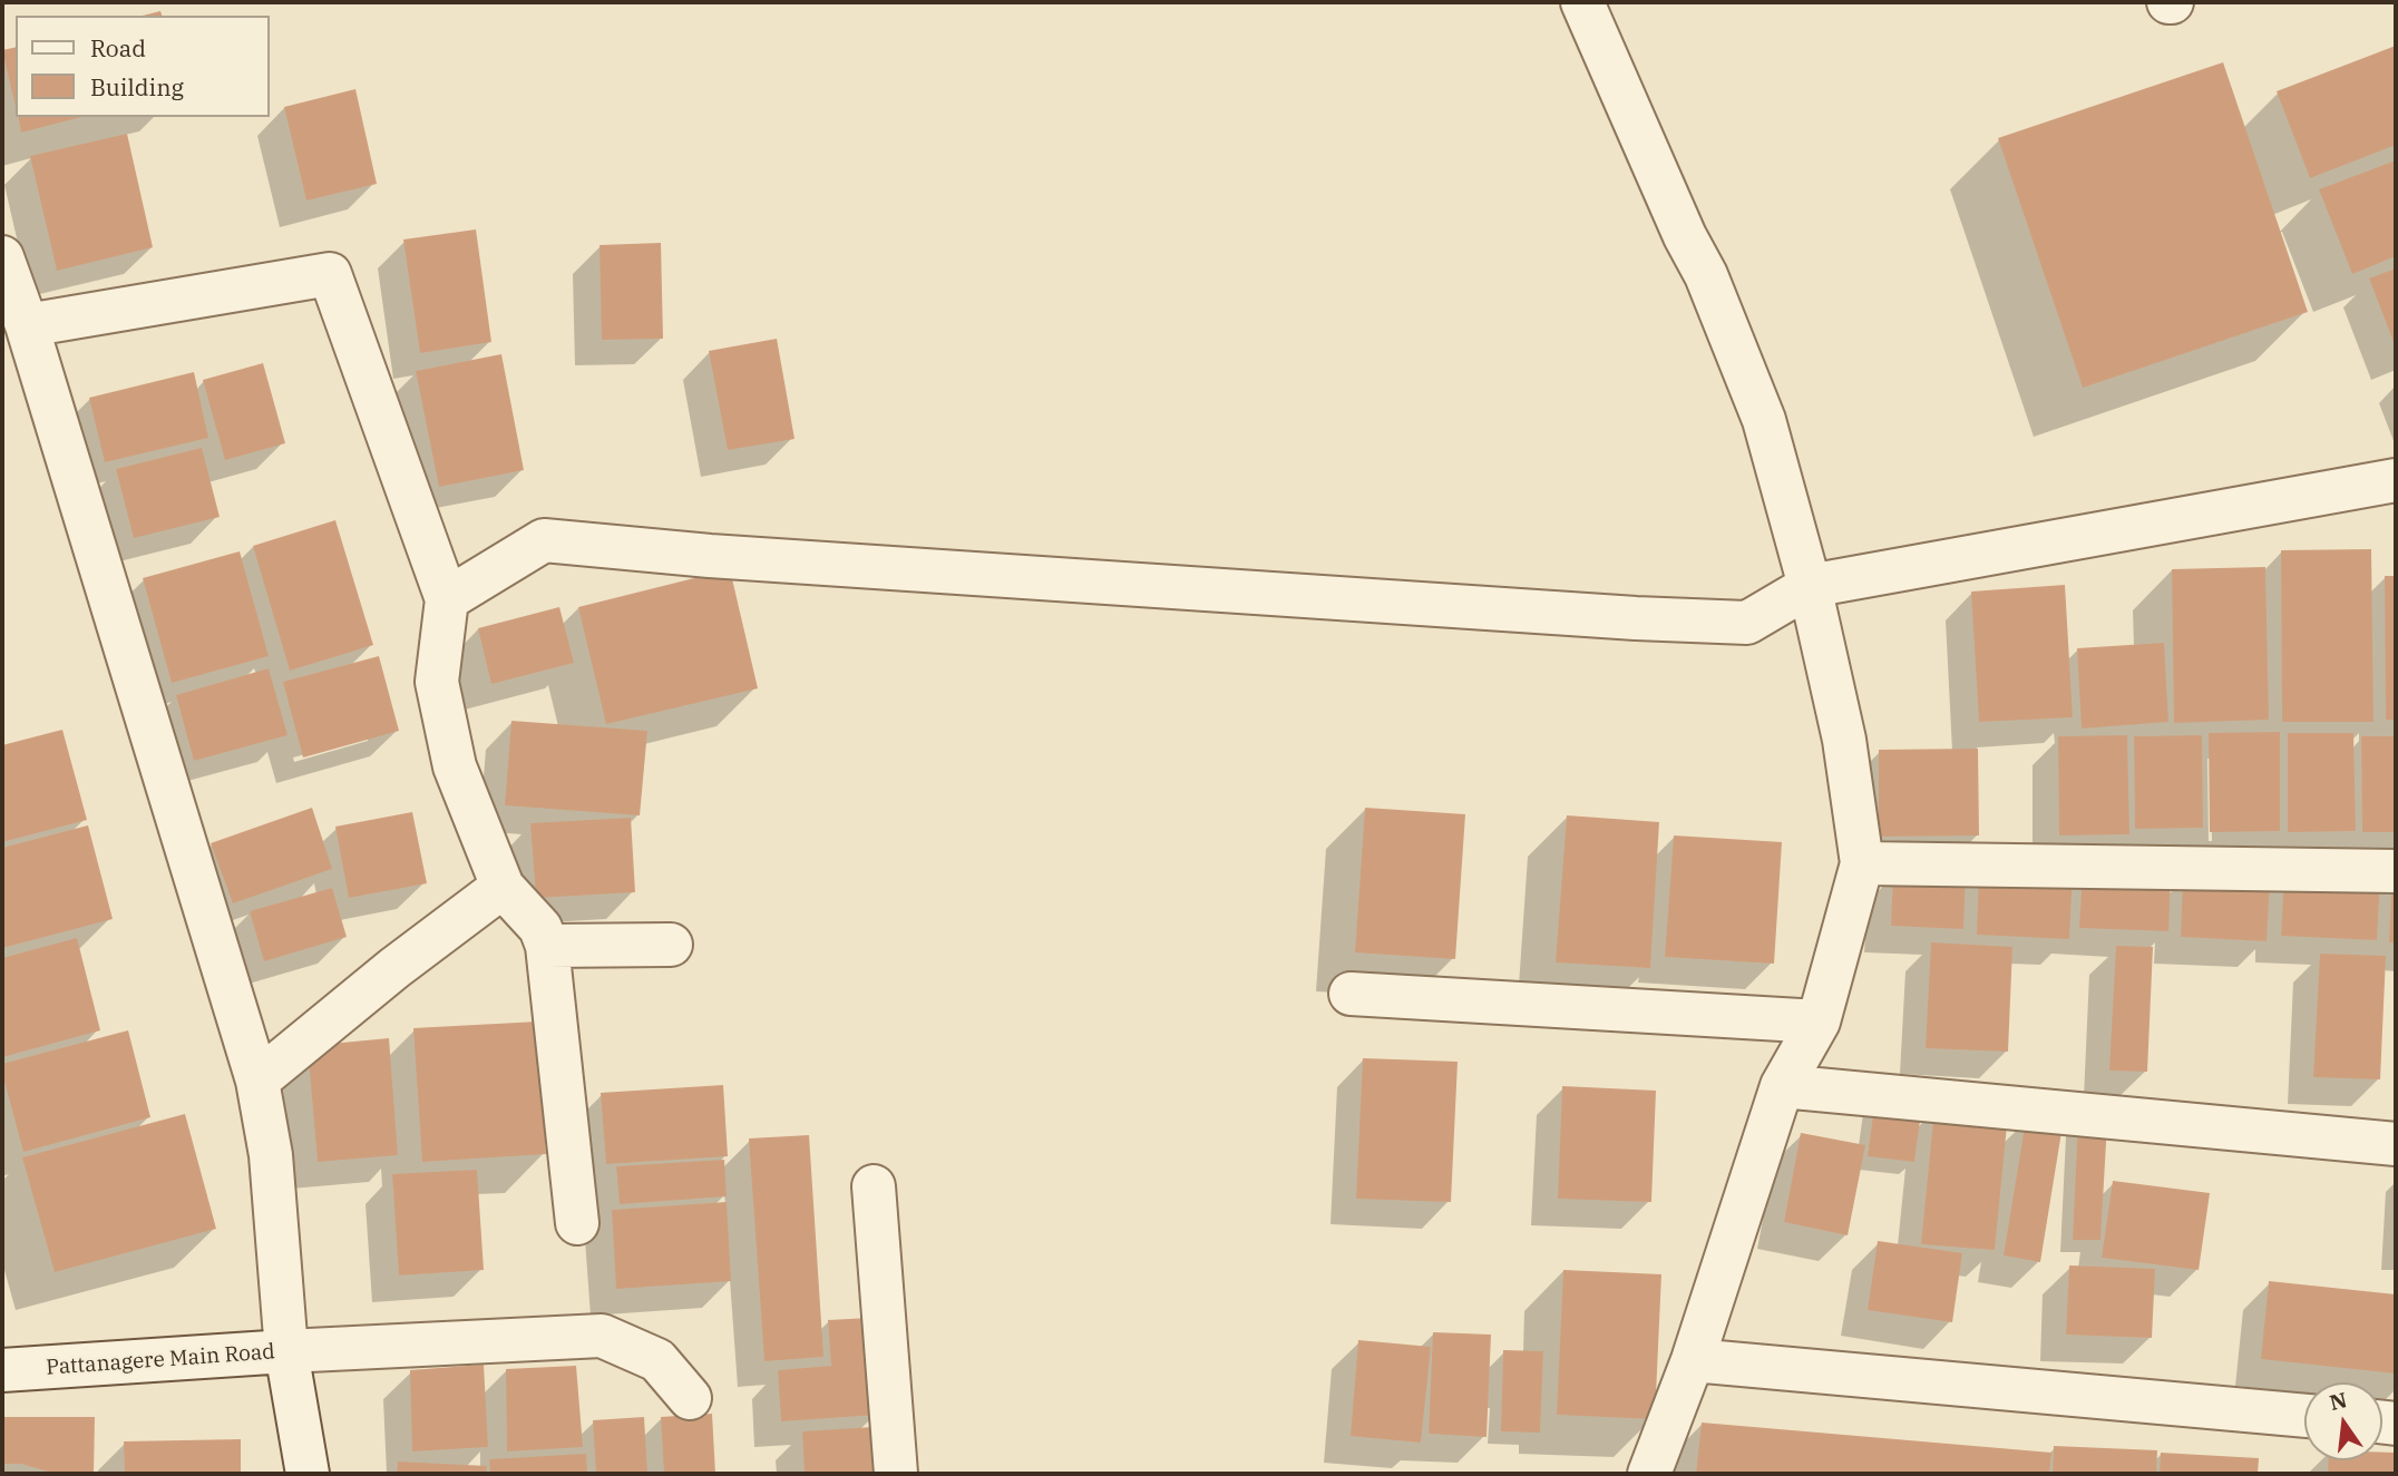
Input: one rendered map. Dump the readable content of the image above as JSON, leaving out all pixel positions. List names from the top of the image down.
{
  "streets": {
    "street": ["Pattanagere Main Road"]
  },
  "legend": ["Road", "Building"],
  "north": "top"
}
